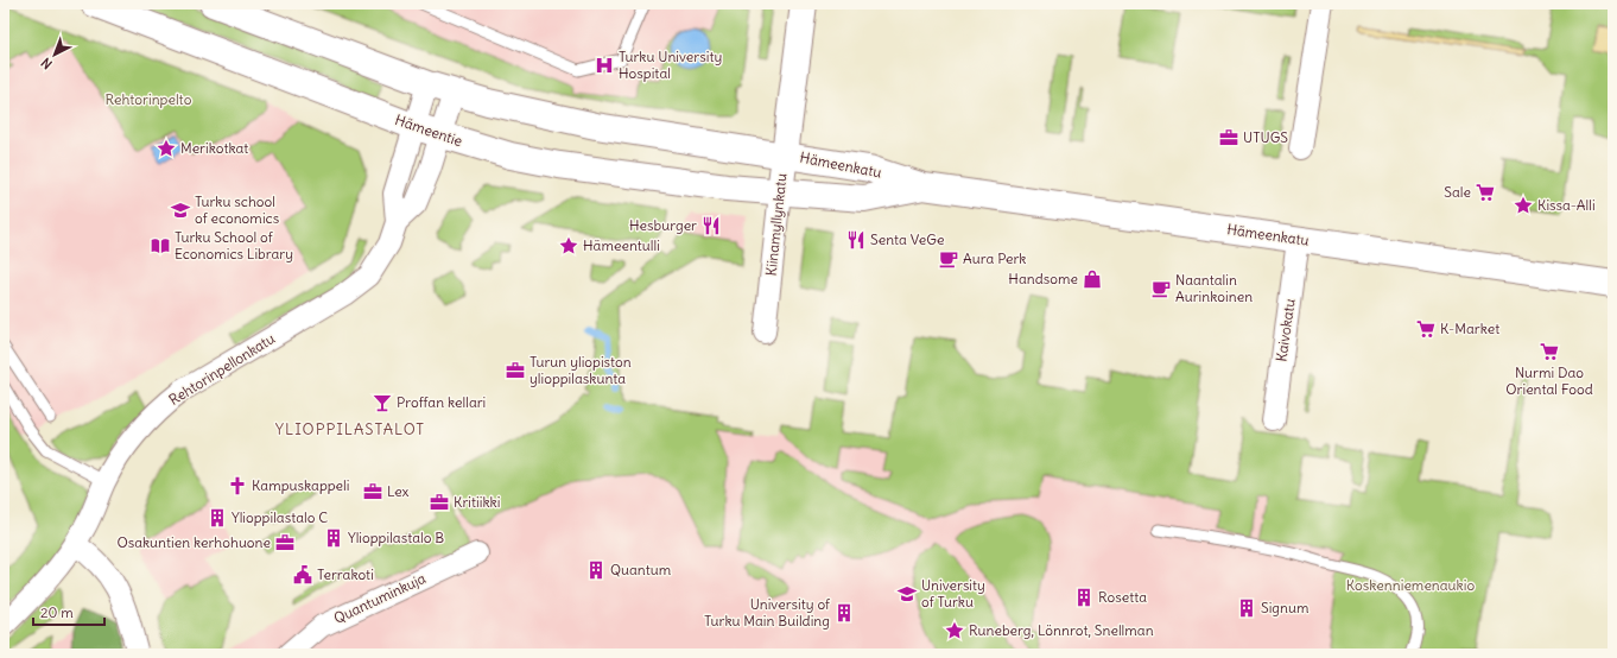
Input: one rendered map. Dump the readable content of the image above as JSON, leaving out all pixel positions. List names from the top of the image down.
{
  "streets": {
    "main road": ["Hämeentie", "Hämeenkatu", "Kiinamyllynkatu"],
    "street": ["Kaivokatu", "Rehtorinpellonkatu", "Quantuminkuja"]
  },
  "crossings": [
    ["Hämeentie", "Hämeenkatu"],
    ["Hämeentie", "Kiinamyllynkatu"],
    ["Hämeentie", "Rehtorinpellonkatu"],
    ["Hämeenkatu", "Kiinamyllynkatu"],
    ["Hämeenkatu", "Kaivokatu"]
  ],
  "districts": ["YLIOPPILASTALOT"],
  "parks": ["Rehtorinpelto", "Koskenniemenaukio"],
  "places": {
    "hospital": ["Turku University Hospital"],
    "office": [
      "UTUGS",
      "Turun yliopiston ylioppilaskunta",
      "Lex",
      "Kritiikki",
      "Osakuntien kerhohuone"
    ],
    "place": [
      "Merikotkat",
      "Kissa-Alli",
      "Hämeentulli",
      "Runeberg, Lönnrot, Snellman"
    ],
    "supermarket": ["Sale", "K-Market", "Nurmi Dao Oriental Food"],
    "school or university": ["Turku school of economics", "University of Turku"],
    "restaurant": ["Hesburger", "Senta VeGe"],
    "library": ["Turku School of Economics Library"],
    "cafe": ["Aura Perk", "Naantalin Aurinkoinen"],
    "shop": ["Handsome"],
    "bar": ["Proffan kellari"],
    "church": ["Kampuskappeli"],
    "building": [
      "Ylioppilastalo C",
      "Ylioppilastalo B",
      "Quantum",
      "Rosetta",
      "Signum",
      "University of Turku Main Building"
    ],
    "public building": ["Terrakoti"]
  },
  "scale_bar": "20 m",
  "north": "bottom left"
}
